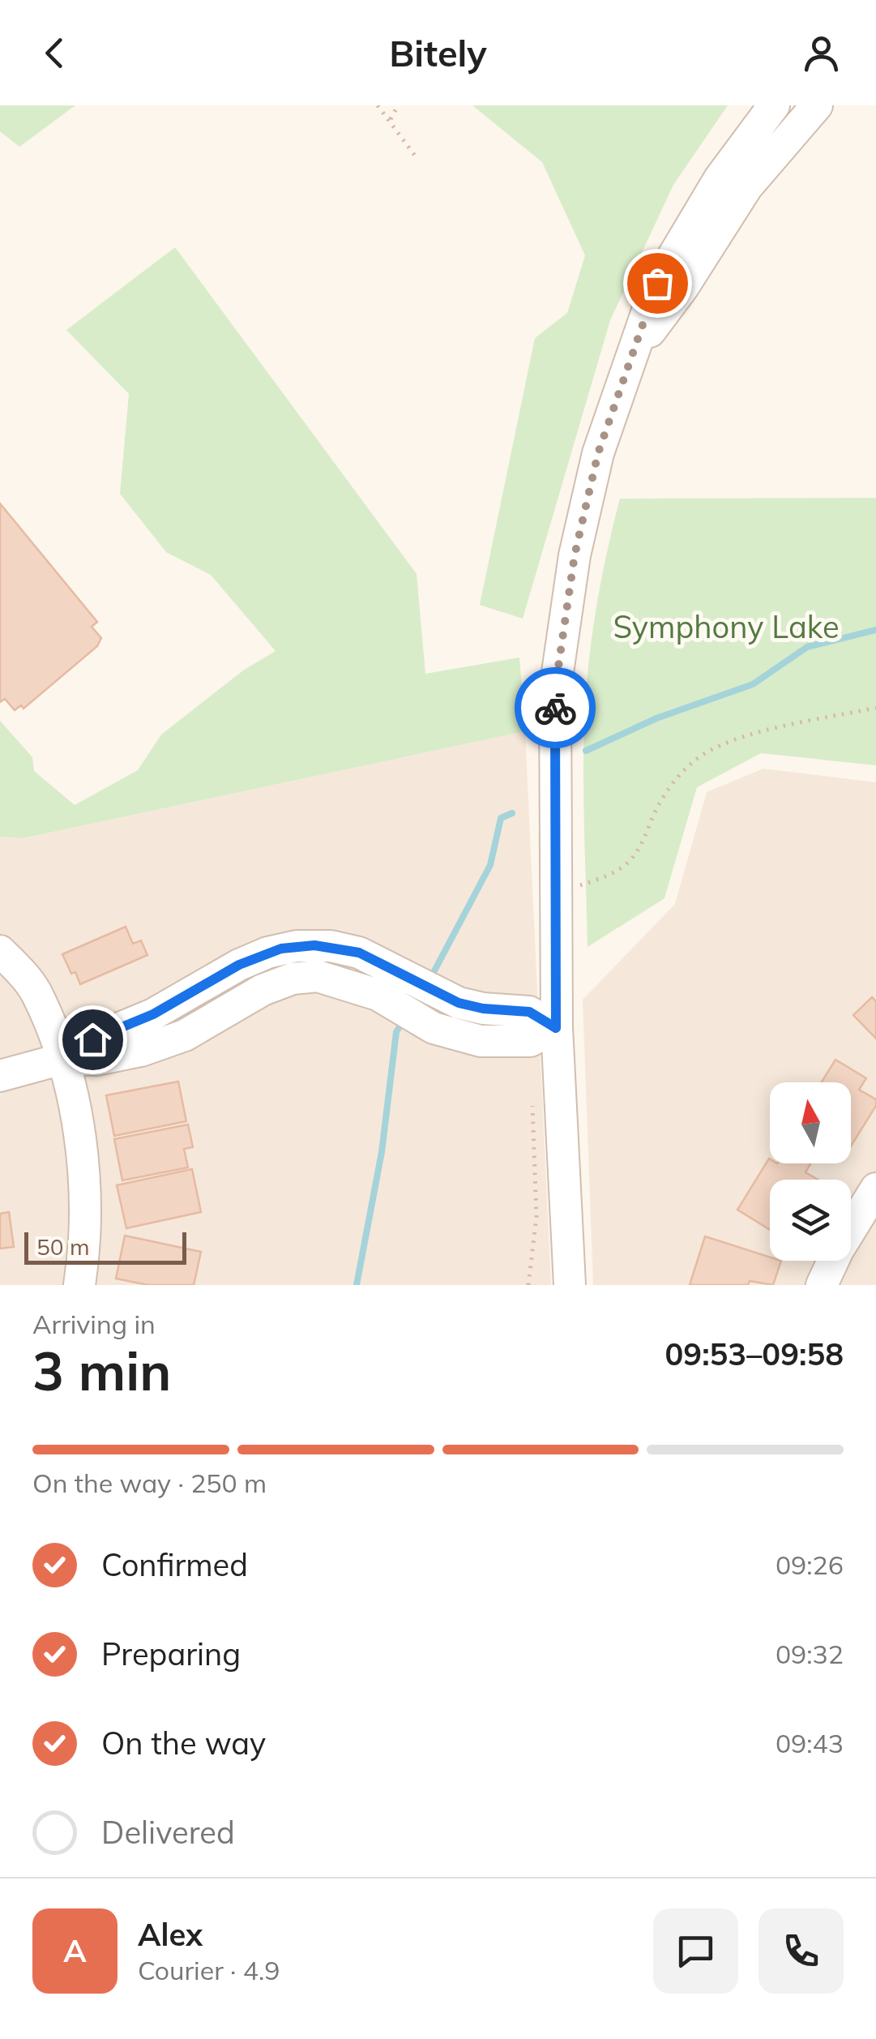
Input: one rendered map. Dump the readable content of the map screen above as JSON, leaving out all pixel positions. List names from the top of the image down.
{
  "parks": ["Symphony Lake"],
  "scale_bar": "50 m",
  "north": "top",
  "page": {
    "header": "Bitely",
    "scale": "50 m",
    "heading": ["3 min", "Arriving in", "09:53–09:58"],
    "panel": ["Alex", "Courier · 4.9"],
    "bar": "On the way · 250 m",
    "list": [
      ["Confirmed", "09:26"],
      ["Preparing", "09:32"],
      ["On the way", "09:43"],
      "Delivered"
    ],
    "round": "A"
  }
}
